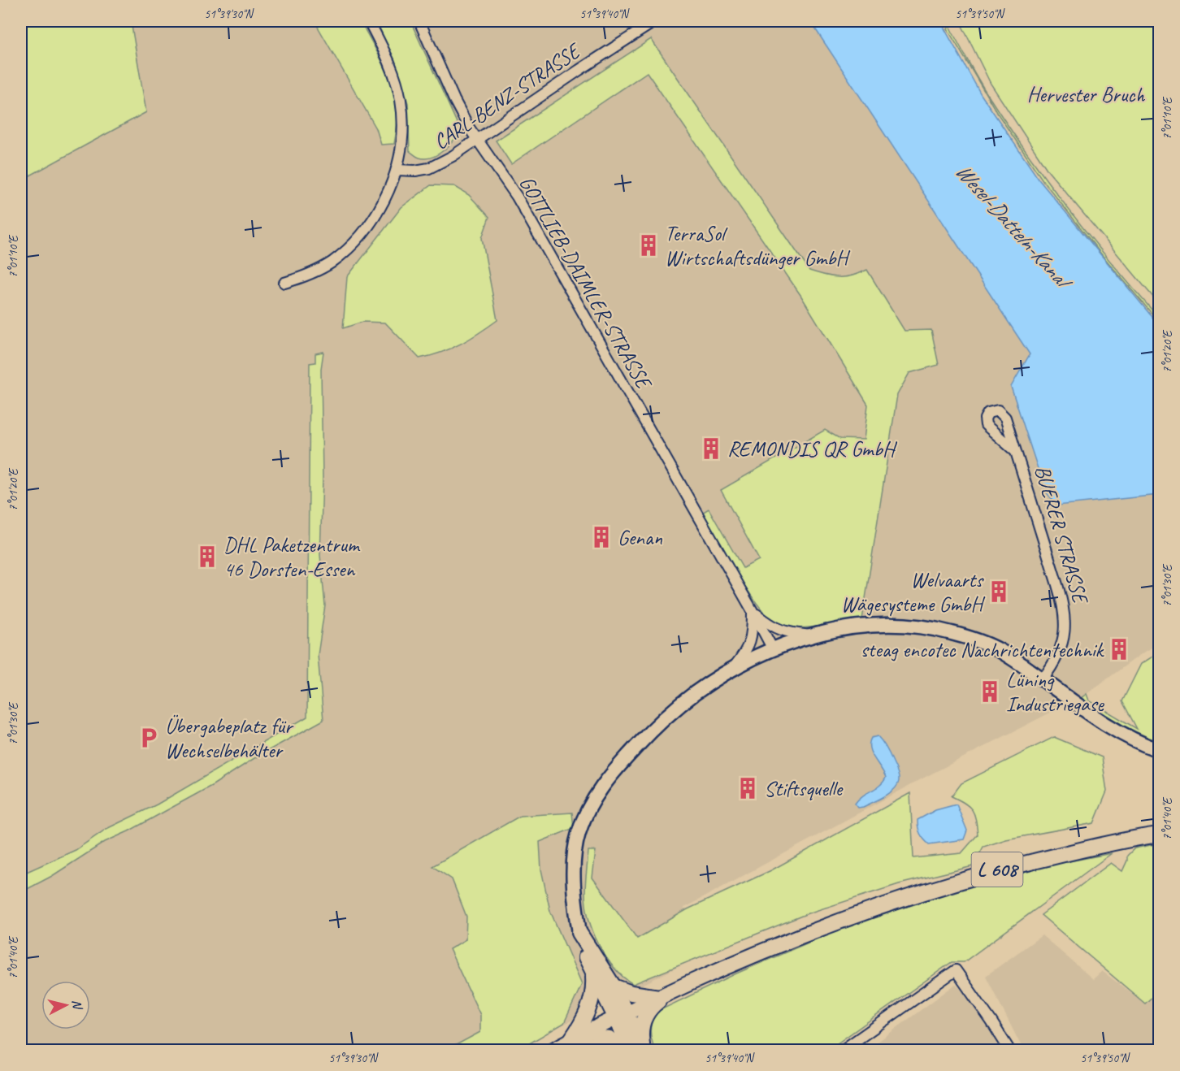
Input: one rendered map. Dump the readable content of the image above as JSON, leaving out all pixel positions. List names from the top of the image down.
{
  "streets": {
    "main road": ["L 608"],
    "street": ["CARL-BENZ-STRASSE", "GOTTLIEB-DAIMLER-STRASSE", "BUERER STRASSE"]
  },
  "crossings": [
    ["CARL-BENZ-STRASSE", "GOTTLIEB-DAIMLER-STRASSE"]
  ],
  "water": ["Wesel-Datteln-Kanal"],
  "parks": ["Hervester Bruch"],
  "places": {
    "building": [
      "TerraSol Wirtschaftsdünger GmbH",
      "REMONDIS QR GmbH",
      "Genan",
      "DHL Paketzentrum 46 Dorsten-Essen",
      "Welvaarts Wägesysteme GmbH",
      "steag encotec Nachrichtentechnik",
      "Lüning Industriegase",
      "Stiftsquelle"
    ],
    "parking": ["Übergabeplatz für Wechselbehälter"]
  },
  "north": "right",
  "coordinates": [
    "51°39'30\"N",
    "51°39'40\"N",
    "51°39'50\"N",
    "7°01'10\"E",
    "7°01'20\"E",
    "7°01'30\"E",
    "7°01'40\"E"
  ]
}
